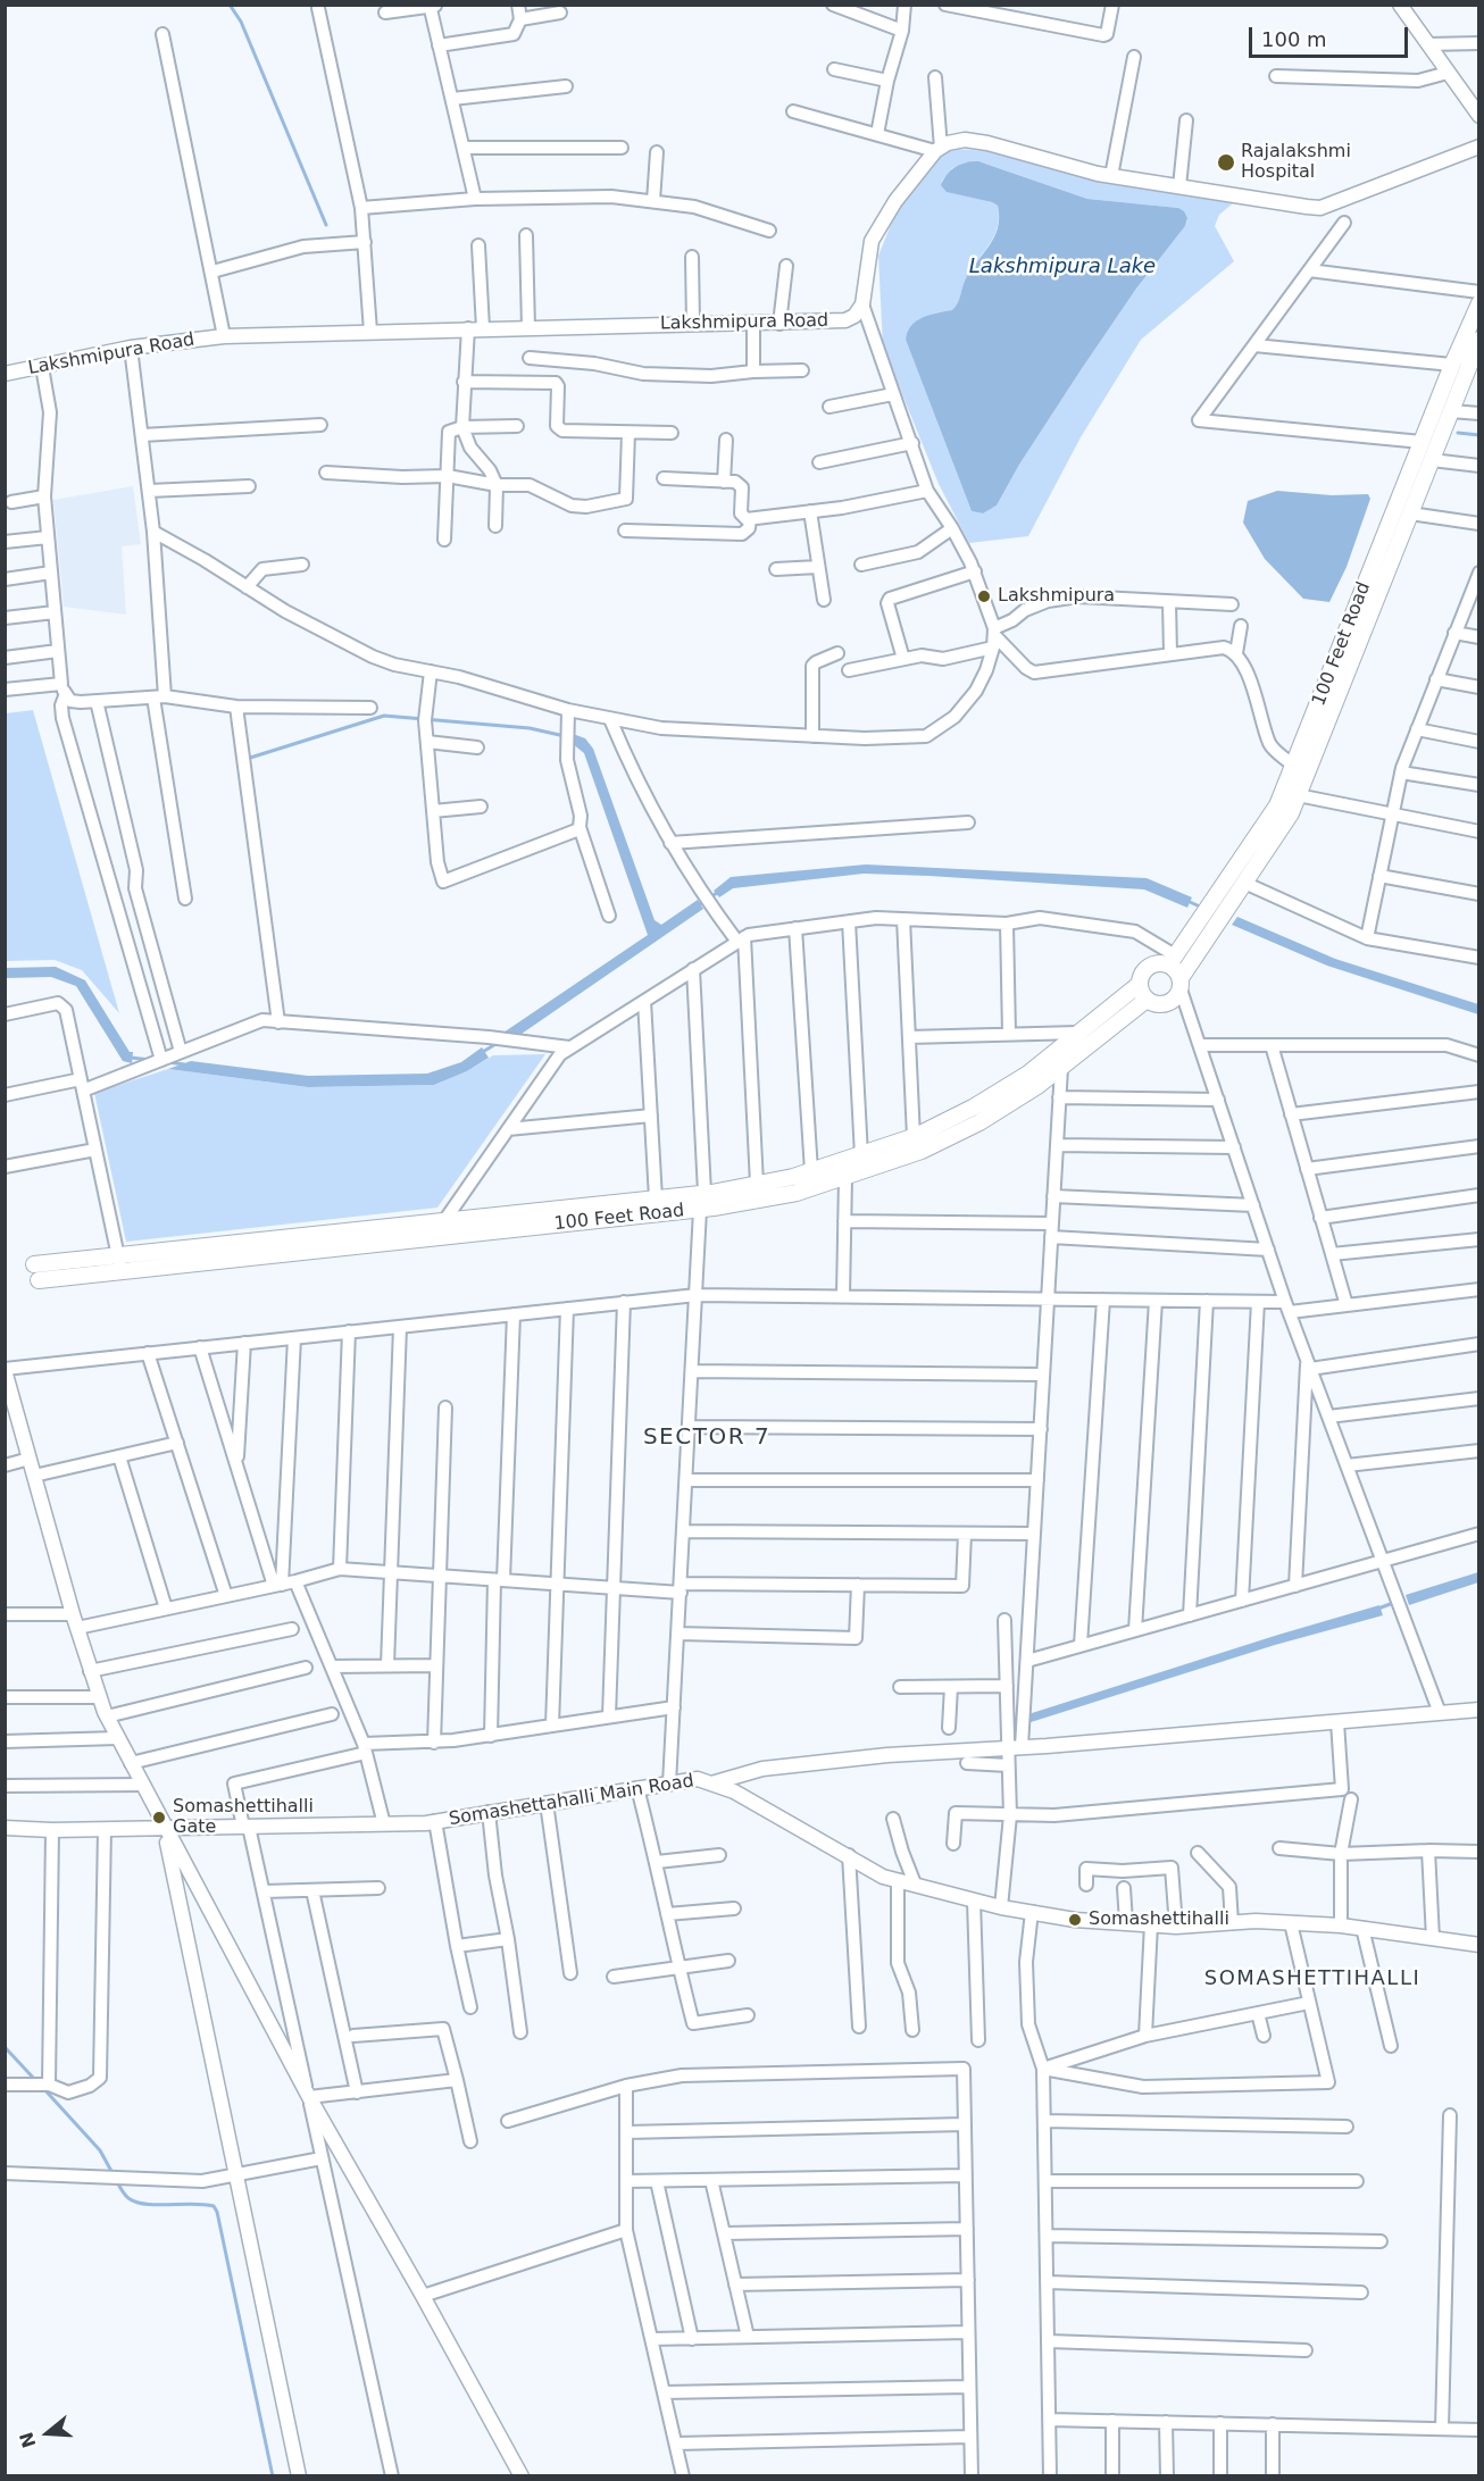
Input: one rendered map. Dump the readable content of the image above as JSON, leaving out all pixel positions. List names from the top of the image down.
{
  "streets": {
    "main road": ["100 Feet Road"],
    "street": ["Lakshmipura Road", "Somashettahalli Main Road"]
  },
  "districts": ["SECTOR 7", "SOMASHETTIHALLI"],
  "water": ["Lakshmipura Lake"],
  "places": [
    "Rajalakshmi Hospital",
    "Lakshmipura",
    "Somashettihalli Gate",
    "Somashettihalli"
  ],
  "scale_bar": "100 m",
  "north": "left"
}
